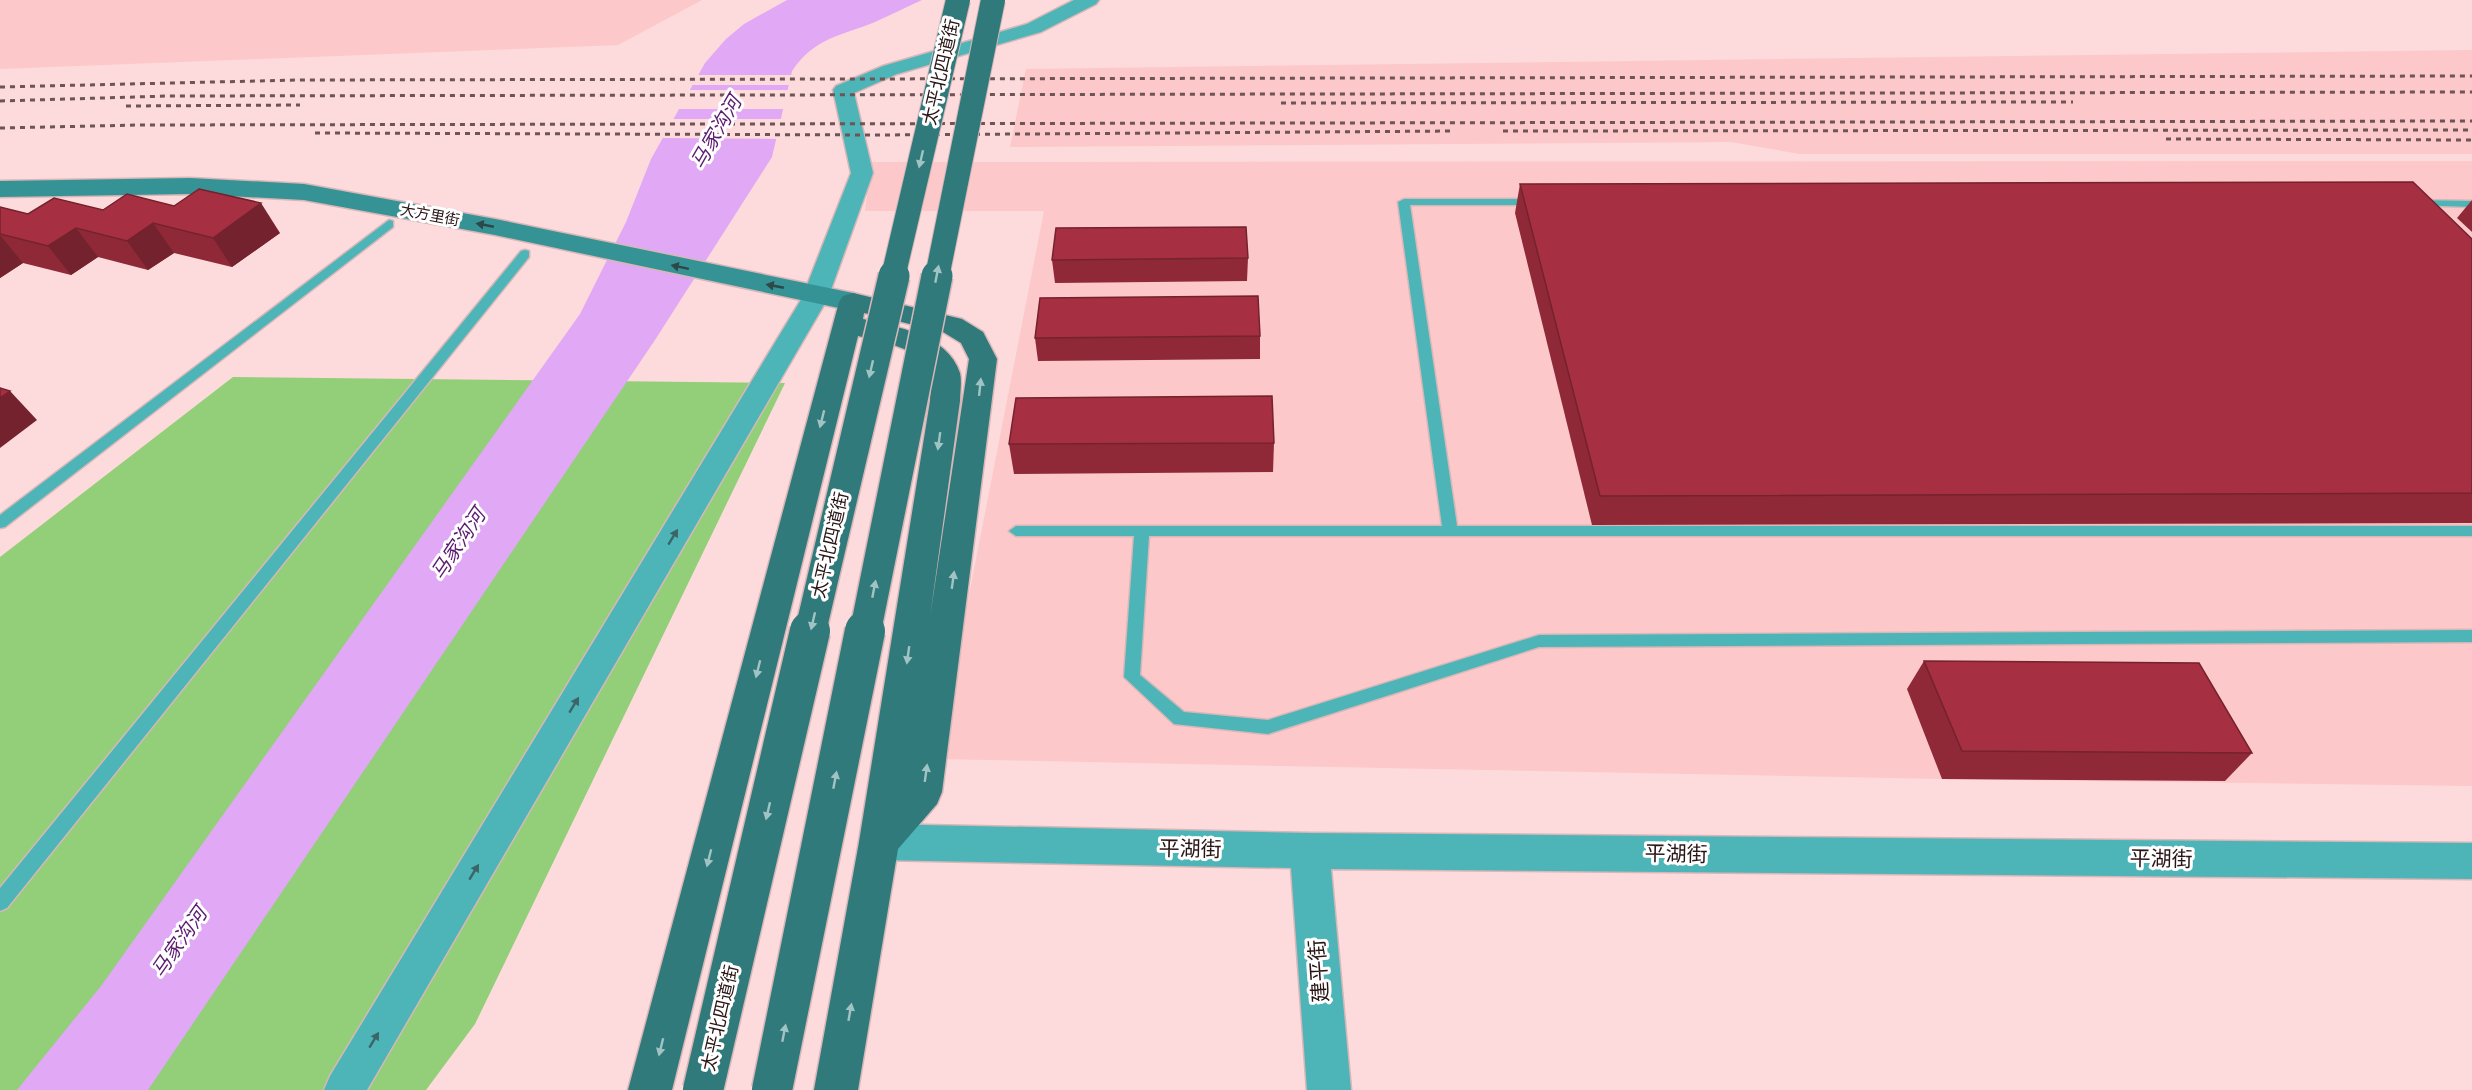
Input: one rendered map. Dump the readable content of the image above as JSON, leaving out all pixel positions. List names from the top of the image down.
{
  "streets": {
    "main road": ["太平北四道街", "大方里街"],
    "street": ["平湖街", "建平街"]
  },
  "crossings": [
    ["平湖街", "建平街"]
  ],
  "water": ["马家沟河"]
}
